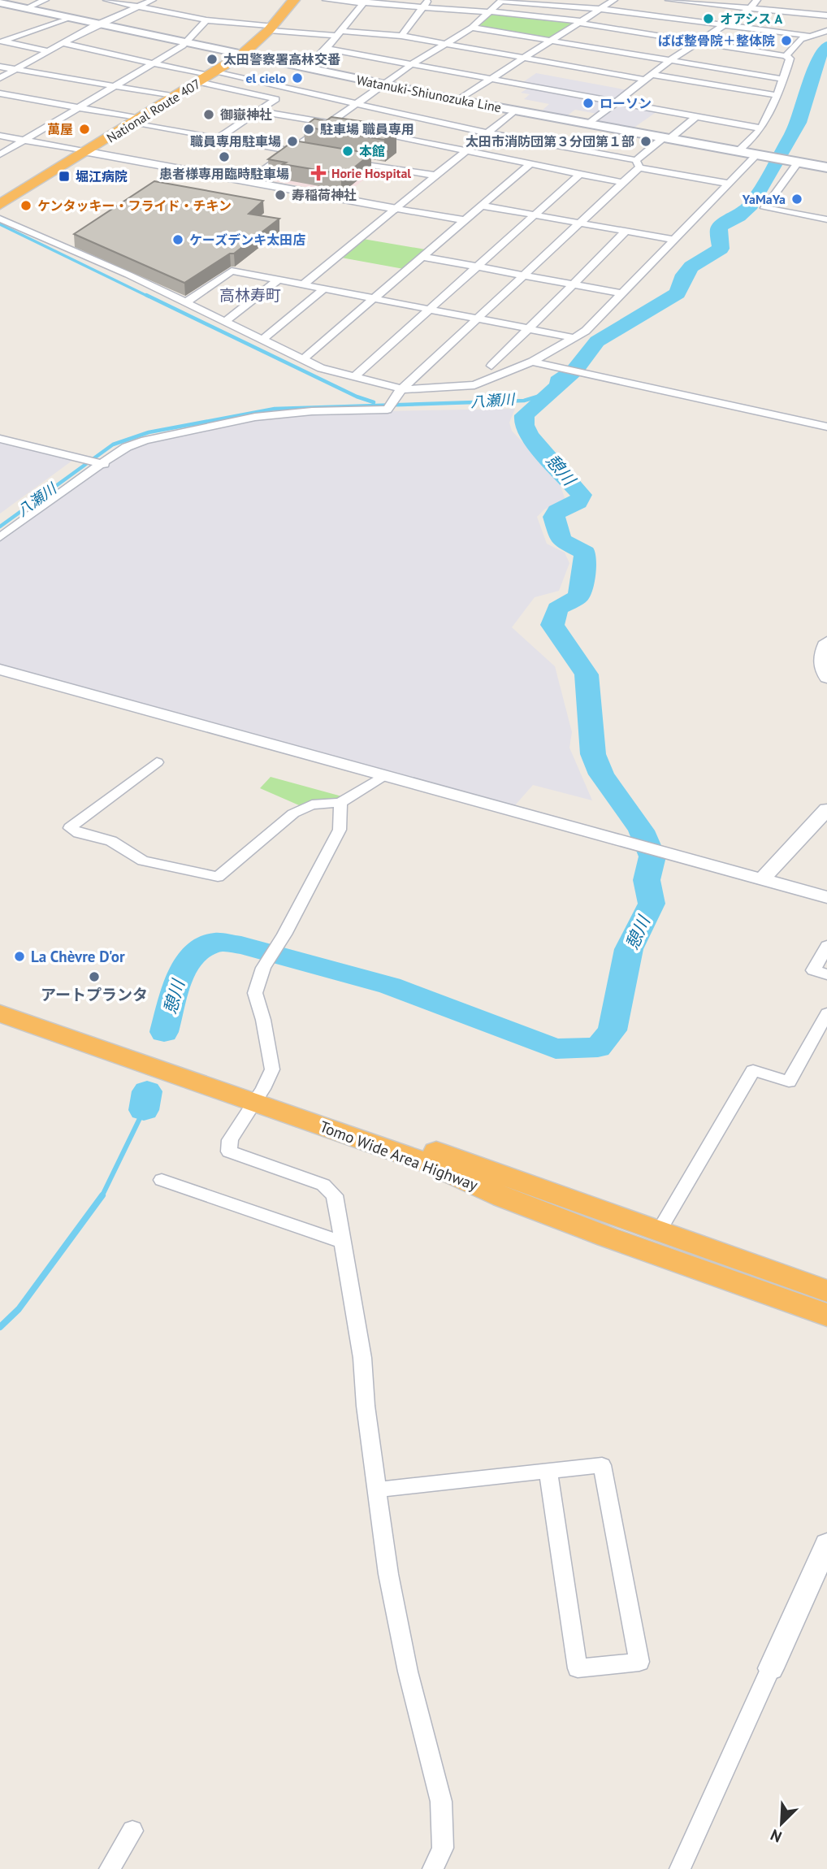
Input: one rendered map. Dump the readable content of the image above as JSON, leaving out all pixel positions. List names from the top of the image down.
{
  "streets": {
    "highway": ["National Route 407", "Tomo Wide Area Highway"],
    "main road": ["Watanuki-Shiunozuka Line"]
  },
  "crossings": [
    ["Watanuki-Shiunozuka Line", "National Route 407"]
  ],
  "districts": ["高林寿町"],
  "water": ["八瀬川", "憩川"],
  "places": {
    "other": [
      "オアシス A",
      "ばば整骨院＋整体院",
      "太田警察署高林交番",
      "el cielo",
      "ローソン",
      "御嶽神社",
      "萬屋",
      "駐車場 職員専用",
      "職員専用駐車場",
      "太田市消防団第３分団第１部",
      "本館",
      "患者様専用臨時駐車場",
      "寿稲荷神社",
      "YaMaYa",
      "ケンタッキー・フライド・チキン",
      "ケーズデンキ太田店",
      "La Chèvre D'or",
      "アートプランタ"
    ],
    "health": ["Horie Hospital"],
    "transit": ["堀江病院"]
  },
  "north": "bottom left"
}
